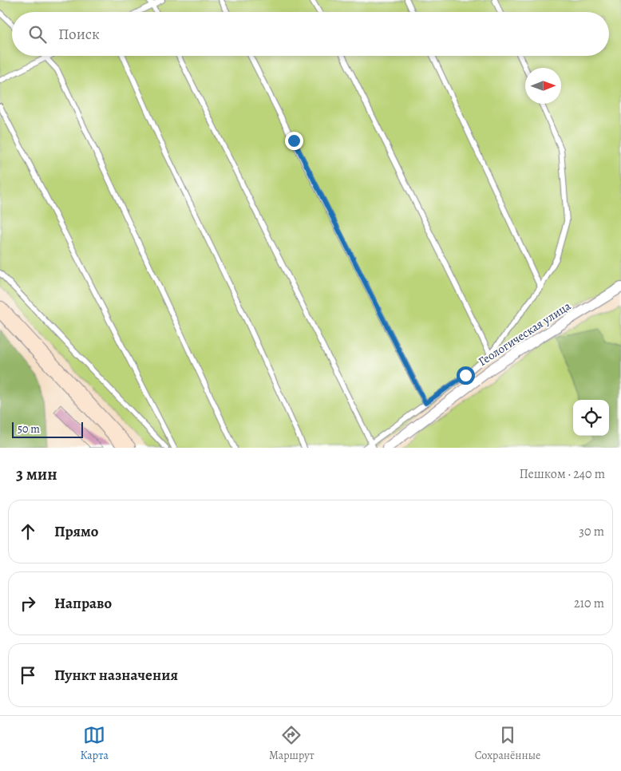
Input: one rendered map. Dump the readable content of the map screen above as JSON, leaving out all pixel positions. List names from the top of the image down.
{
  "streets": {
    "street": ["Геологическая улица"]
  },
  "scale_bar": "50 m",
  "north": "right",
  "page": {
    "search": "Поиск",
    "scale": "50 m",
    "heading": ["3 мин", "Пешком · 240 m"],
    "list": [
      ["Прямо", "30 m"],
      ["Направо", "210 m"],
      "Пункт назначения"
    ],
    "nav": ["Карта", "Маршрут", "Сохранённые"]
  }
}
